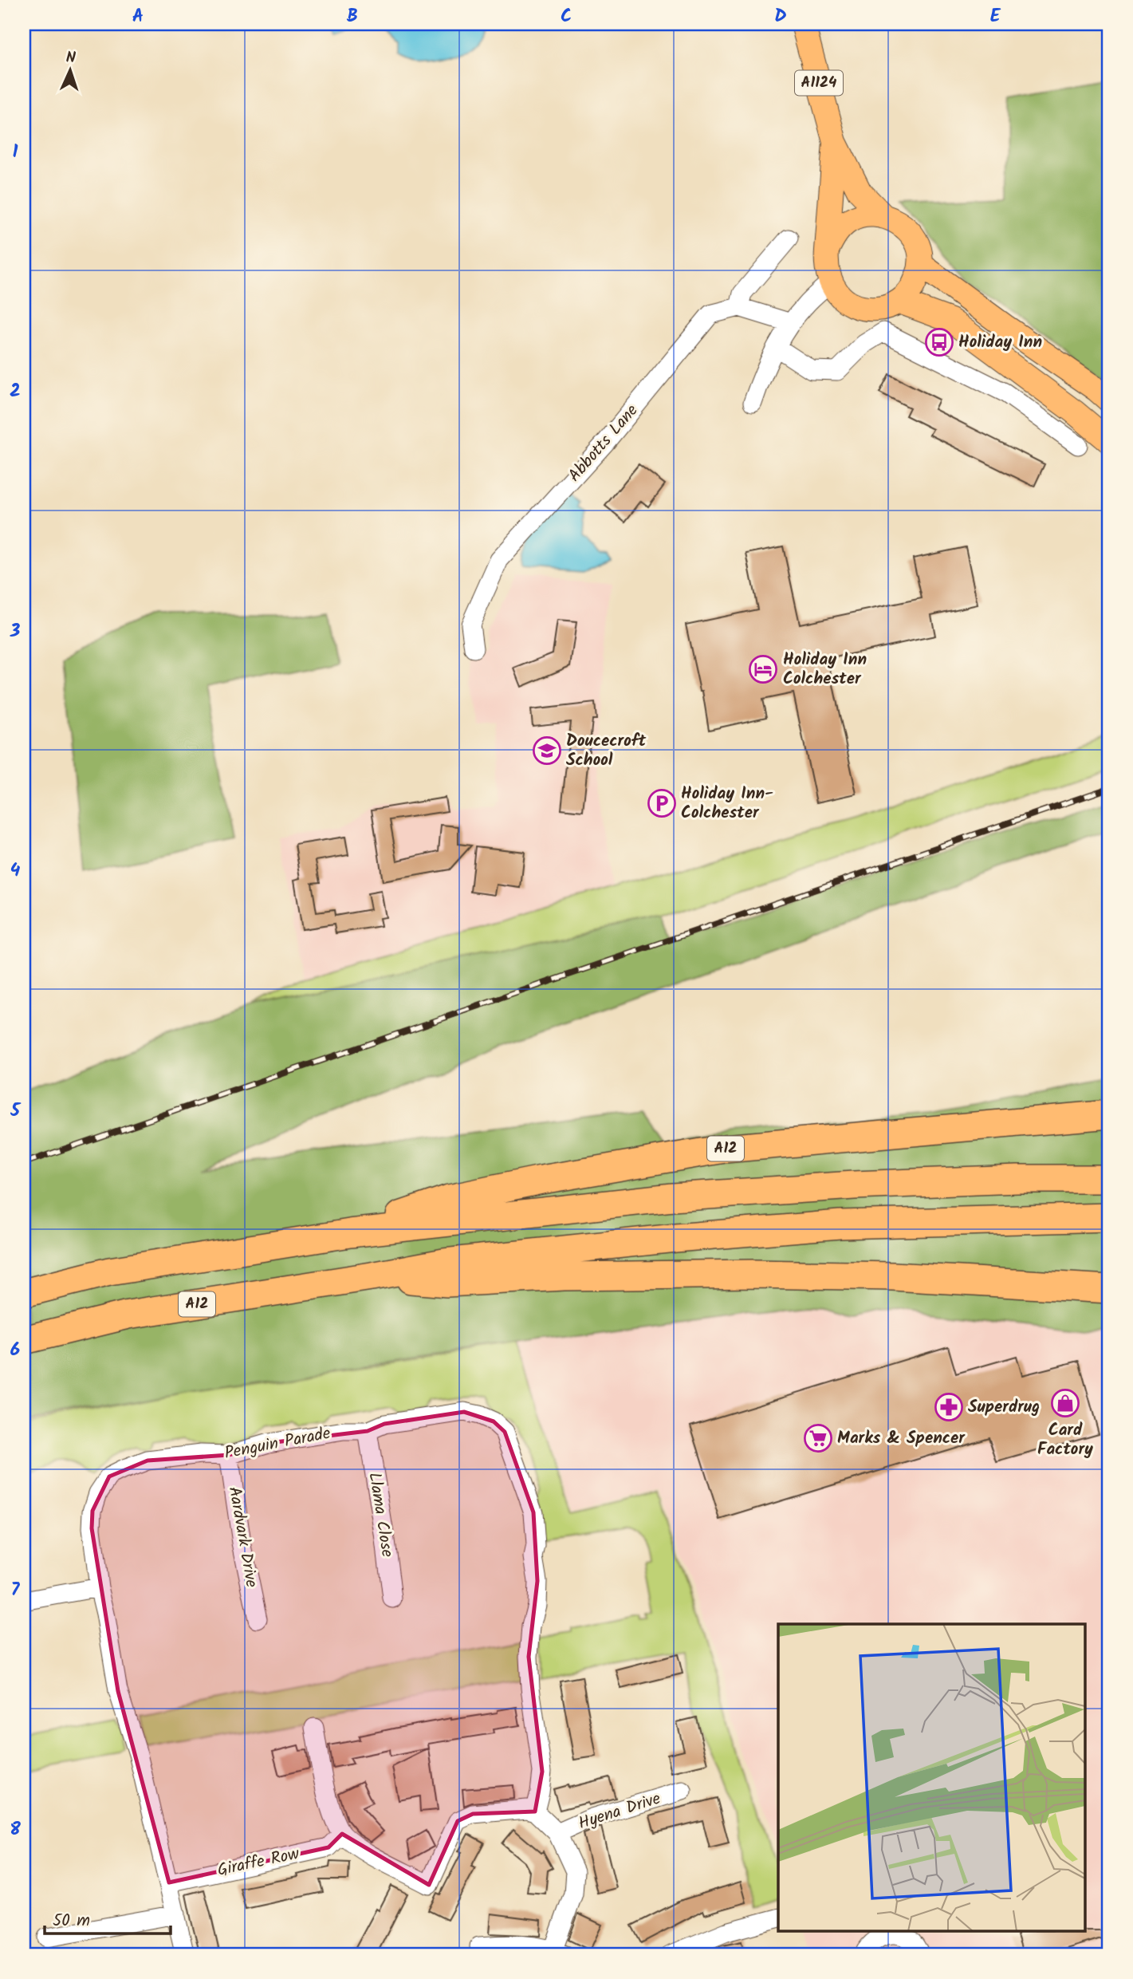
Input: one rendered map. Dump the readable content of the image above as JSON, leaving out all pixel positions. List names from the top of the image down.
{
  "streets": {
    "highway": ["A12"],
    "main road": ["A1124"],
    "street": [
      "Abbotts Lane",
      "Penguin Parade",
      "Llama Close",
      "Aardvark Drive",
      "Hyena Drive",
      "Giraffe Row"
    ]
  },
  "crossings": [
    ["Penguin Parade", "Llama Close"],
    ["Penguin Parade", "Aardvark Drive"],
    ["Penguin Parade", "Giraffe Row"]
  ],
  "places": {
    "bus stop": ["Holiday Inn"],
    "hotel": ["Holiday Inn Colchester"],
    "school or university": ["Doucecroft School"],
    "parking": ["Holiday Inn- Colchester"],
    "shop": ["Card Factory"],
    "pharmacy": ["Superdrug"],
    "supermarket": ["Marks & Spencer"]
  },
  "scale_bar": "50 m",
  "north": "top",
  "grid": {
    "columns": [
      "A",
      "B",
      "C",
      "D",
      "E"
    ],
    "rows": [
      "1",
      "2",
      "3",
      "4",
      "5",
      "6",
      "7",
      "8"
    ]
  }
}
